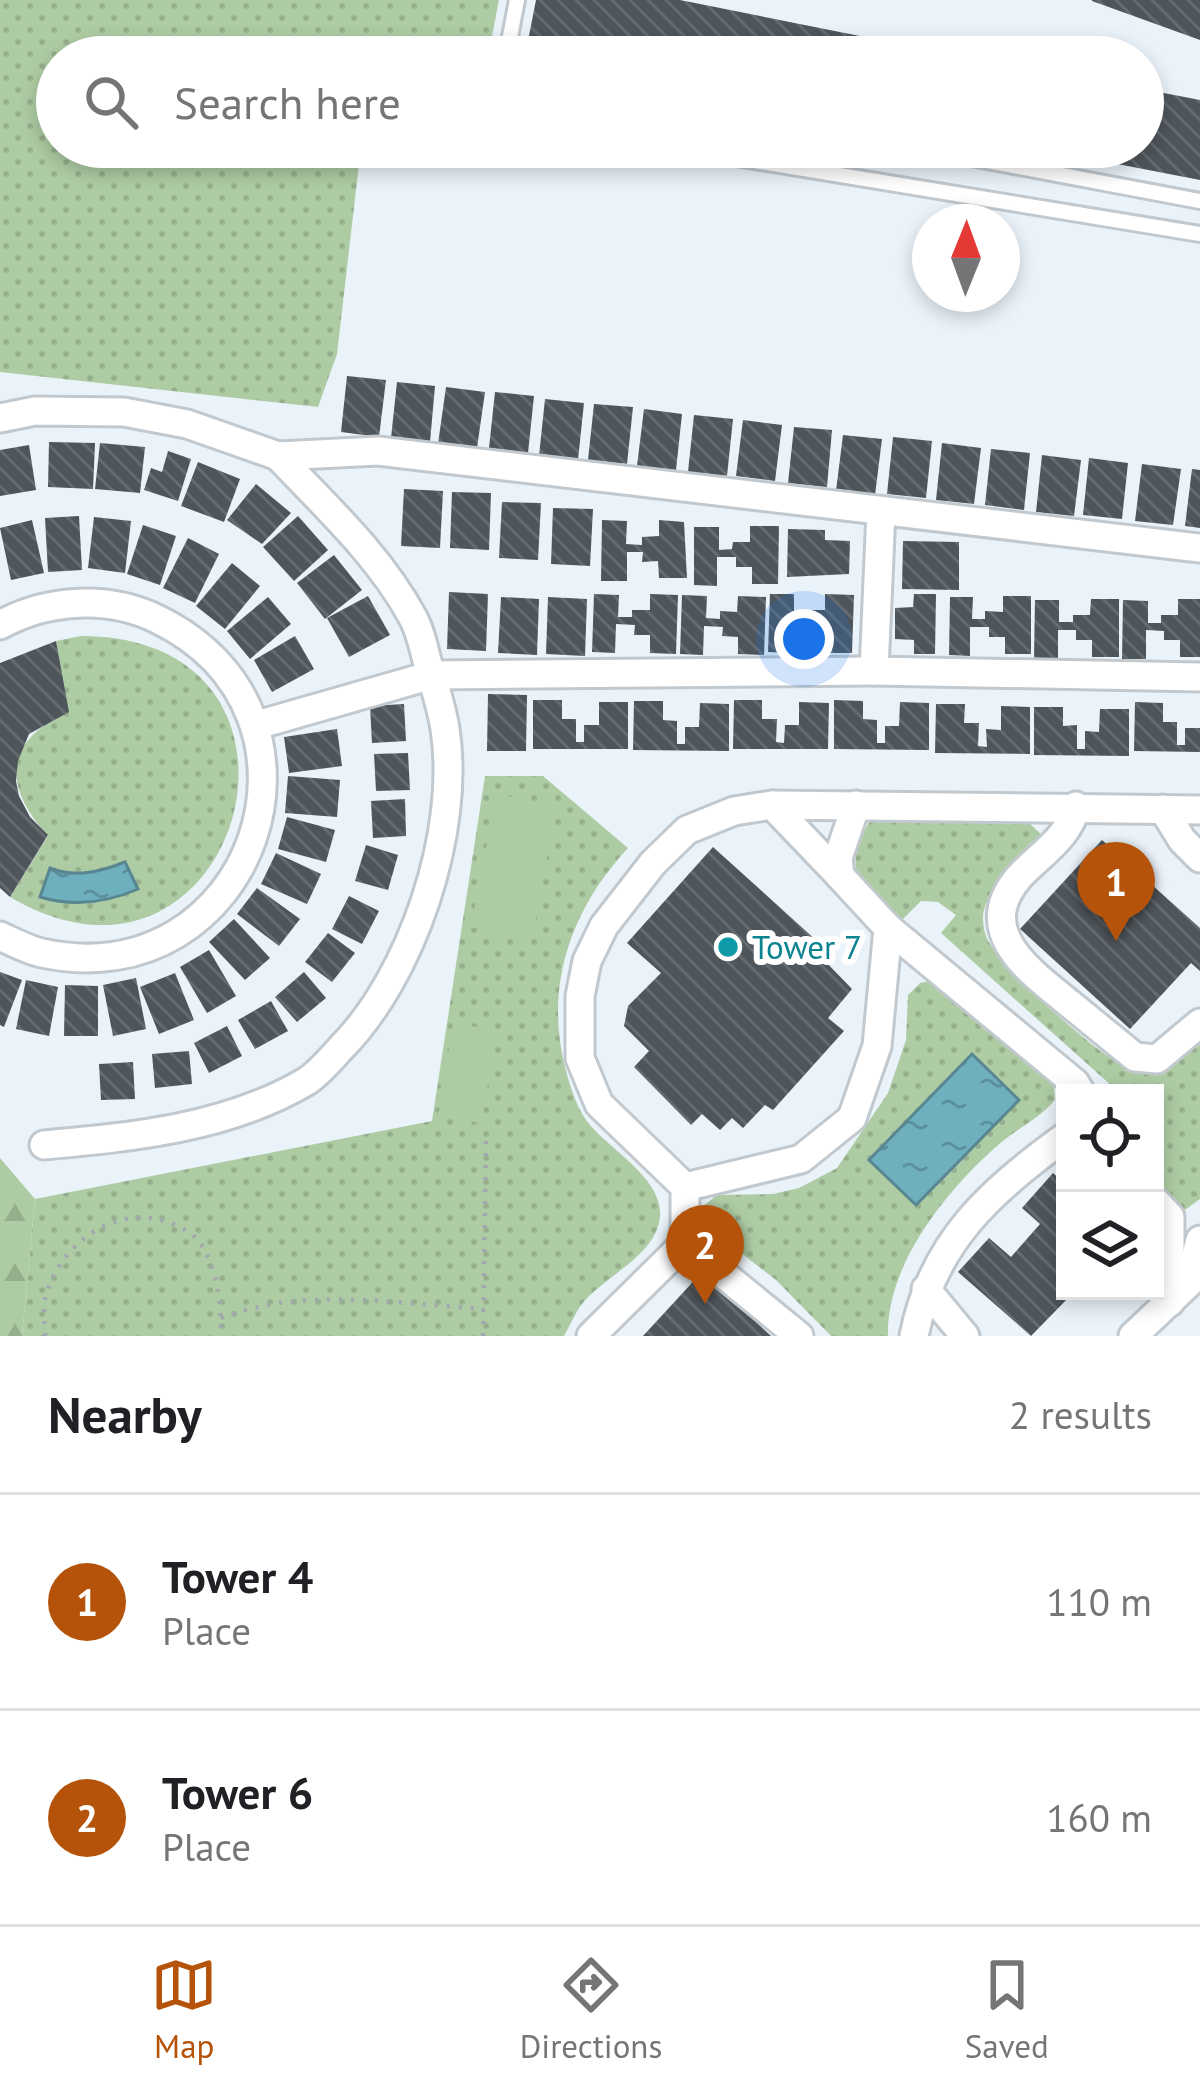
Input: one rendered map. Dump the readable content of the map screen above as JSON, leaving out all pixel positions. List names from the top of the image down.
{
  "places": ["Tower 7"],
  "north": "top",
  "page": {
    "search": "Search here",
    "pins": ["1", "2"],
    "heading": ["Nearby", "2 results"],
    "list": [
      {
        "mark": "1",
        "name": "Tower 4",
        "note": "Place",
        "value": "110 m"
      },
      {
        "mark": "2",
        "name": "Tower 6",
        "note": "Place",
        "value": "160 m"
      }
    ],
    "nav": ["Map", "Directions", "Saved"]
  }
}
